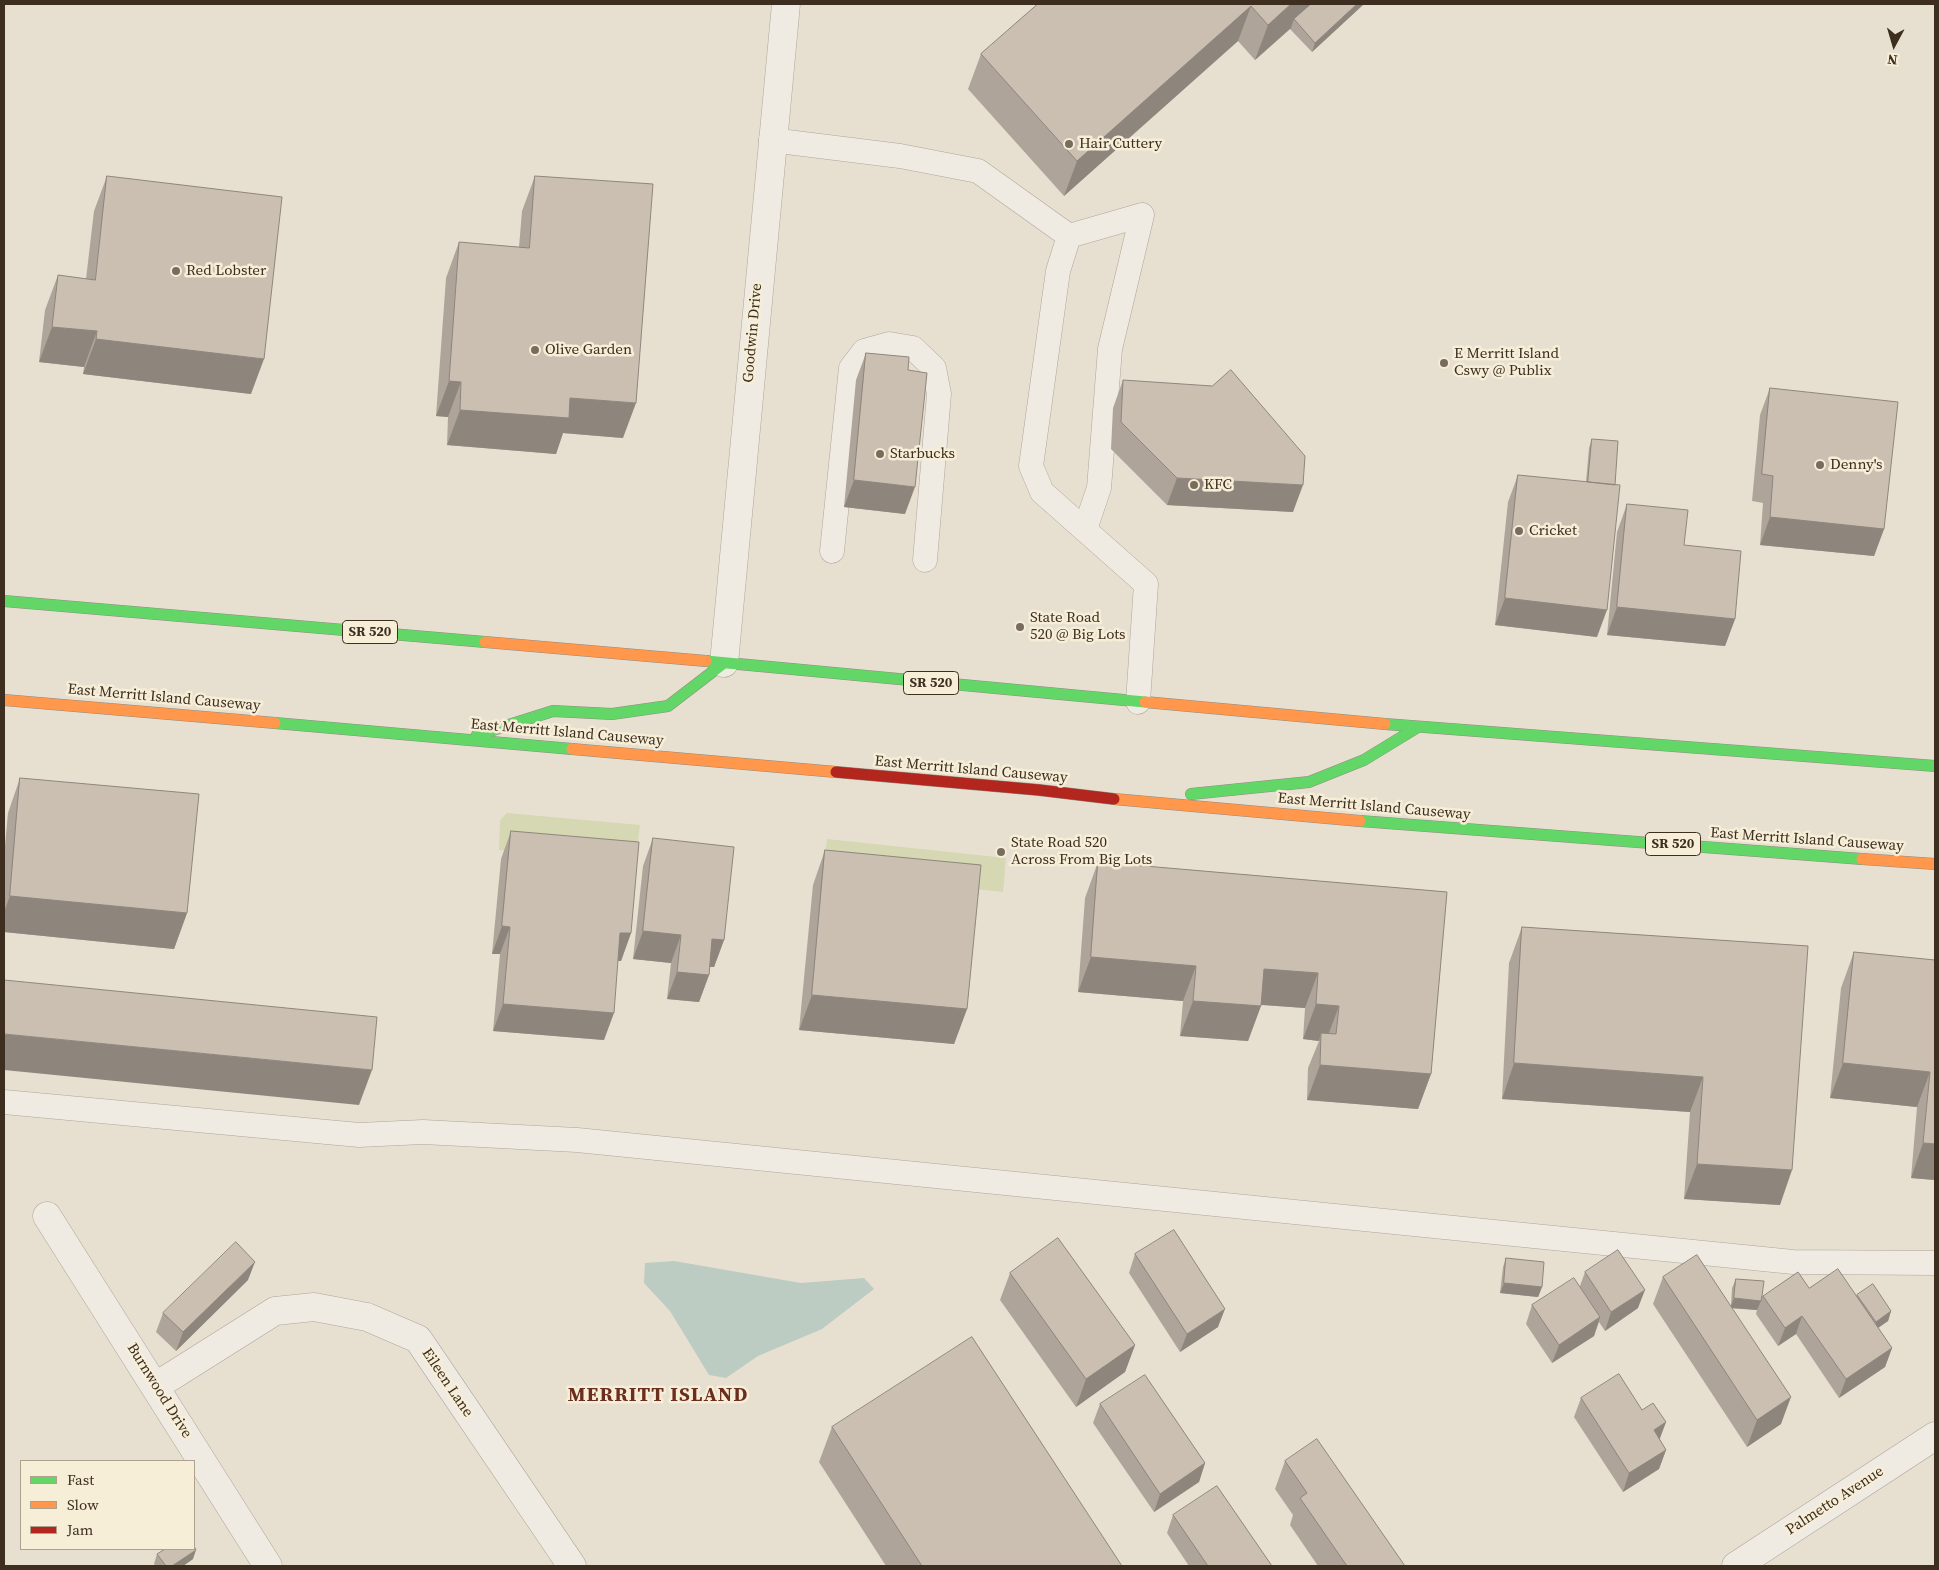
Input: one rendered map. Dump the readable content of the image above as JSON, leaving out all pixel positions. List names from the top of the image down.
{
  "streets": {
    "main road": ["SR 520", "East Merritt Island Causeway"],
    "street": [
      "Goodwin Drive",
      "Eileen Lane",
      "Burnwood Drive",
      "Palmetto Avenue"
    ]
  },
  "crossings": [
    ["Goodwin Drive", "SR 520"],
    ["Eileen Lane", "Burnwood Drive"]
  ],
  "districts": ["MERRITT ISLAND"],
  "places": [
    "Hair Cuttery",
    "Red Lobster",
    "Olive Garden",
    "E Merritt Island Cswy @ Publix",
    "Starbucks",
    "Denny's",
    "KFC",
    "Cricket",
    "State Road 520 @ Big Lots",
    "State Road 520 Across From Big Lots"
  ],
  "legend": ["Fast", "Slow", "Jam"],
  "north": "bottom"
}
